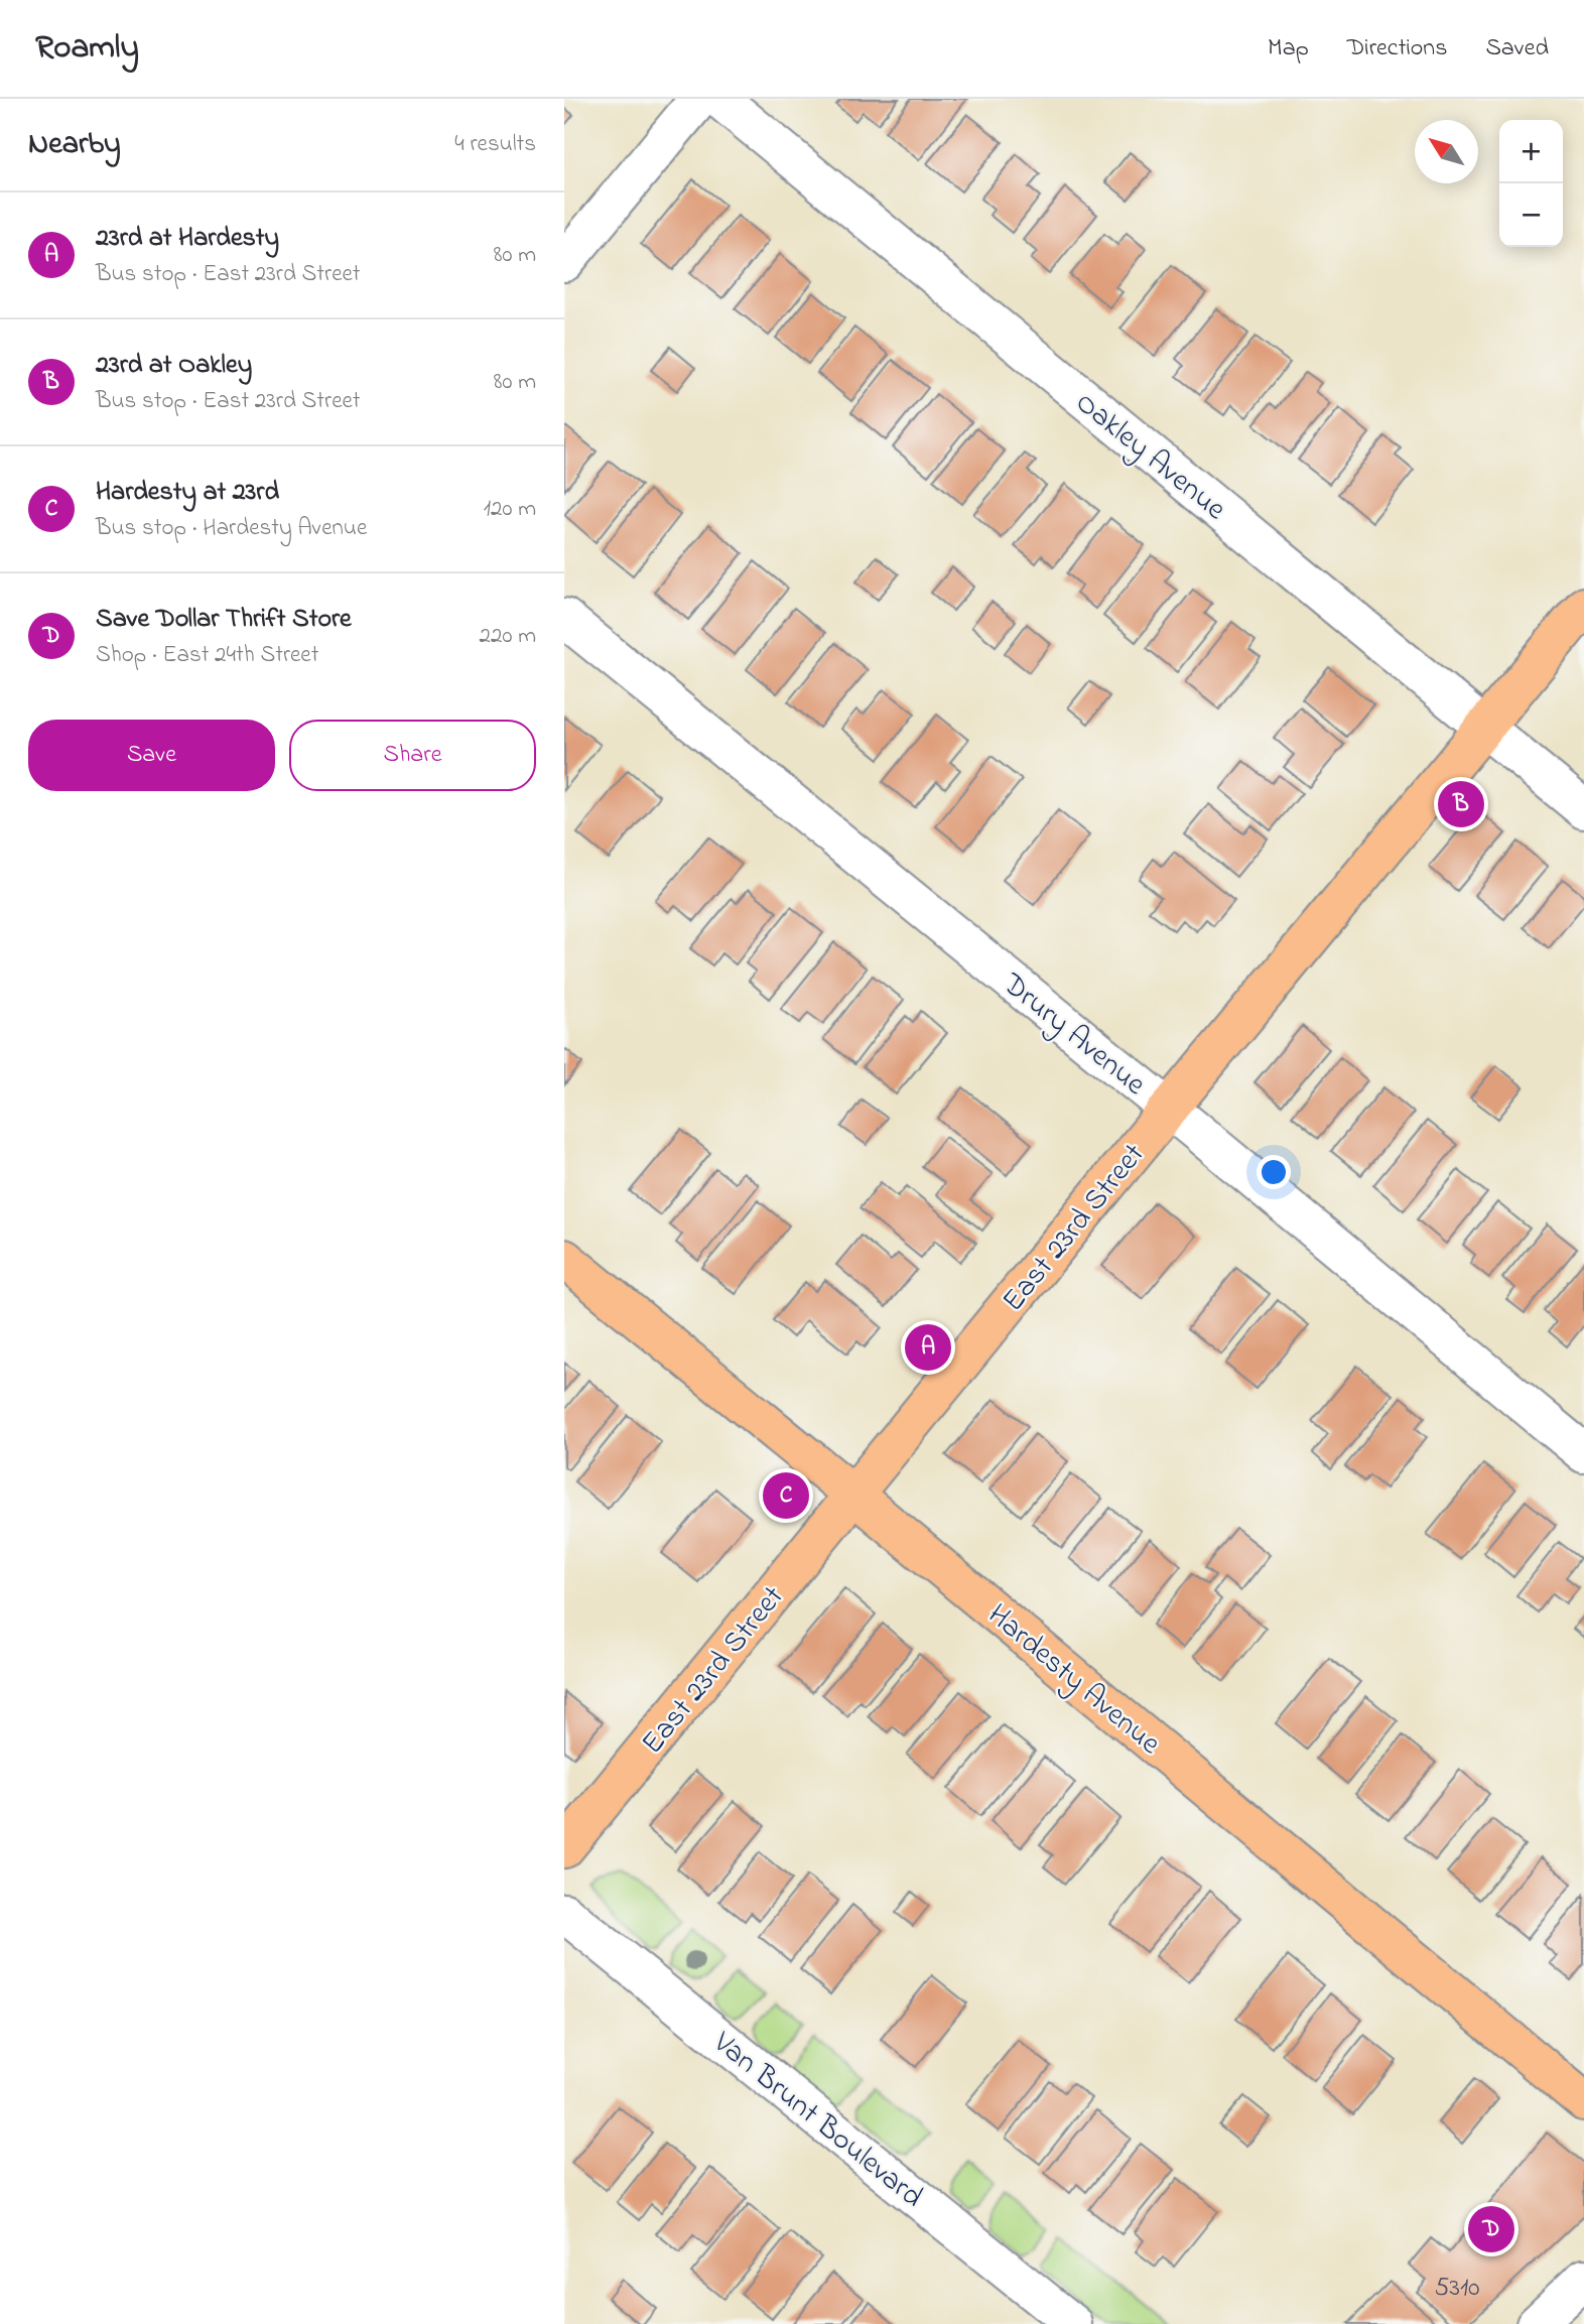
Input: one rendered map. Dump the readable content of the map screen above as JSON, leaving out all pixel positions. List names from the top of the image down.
{
  "streets": {
    "main road": ["East 23rd Street", "Hardesty Avenue"],
    "street": ["Oakley Avenue", "Drury Avenue", "Van Brunt Boulevard"]
  },
  "crossings": [
    ["Oakley Avenue", "East 23rd Street"],
    ["Drury Avenue", "East 23rd Street"],
    ["East 23rd Street", "Hardesty Avenue"]
  ],
  "house_numbers": ["5310"],
  "north": "top left",
  "page": {
    "header": "Roamly",
    "nav": ["Map", "Directions", "Saved"],
    "heading": ["Nearby", "4 results"],
    "map_buttons": ["+", "−"],
    "list": [
      {
        "mark": "A",
        "name": "23rd at Hardesty",
        "note": "Bus stop · East 23rd Street",
        "value": "80 m"
      },
      {
        "mark": "B",
        "name": "23rd at Oakley",
        "note": "Bus stop · East 23rd Street",
        "value": "80 m"
      },
      {
        "mark": "C",
        "name": "Hardesty at 23rd",
        "note": "Bus stop · Hardesty Avenue",
        "value": "120 m"
      },
      {
        "mark": "D",
        "name": "Save Dollar Thrift Store",
        "note": "Shop · East 24th Street",
        "value": "220 m"
      }
    ],
    "buttons": ["Save", "Share"],
    "pins": [
      "B",
      "A",
      "C",
      "D"
    ]
  }
}
